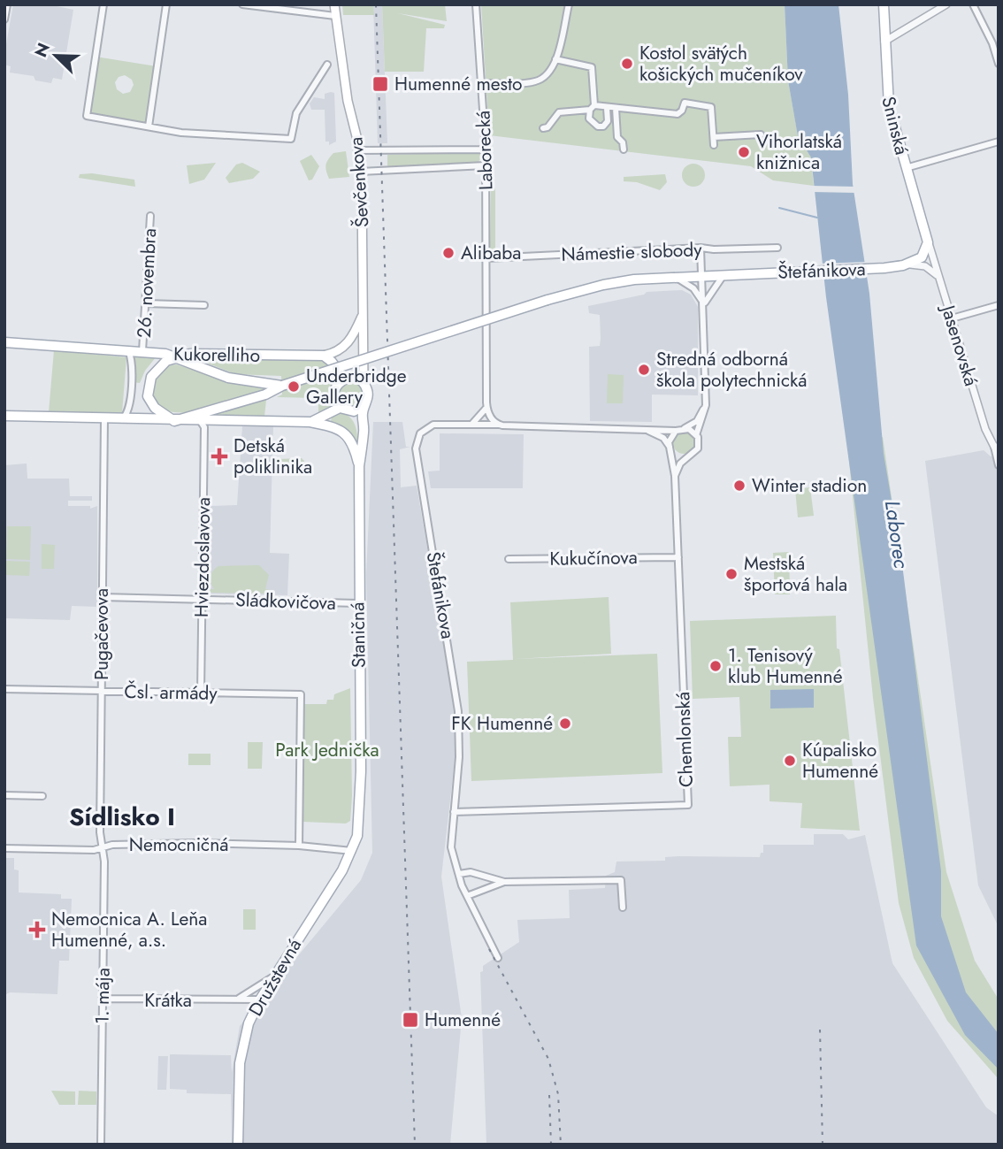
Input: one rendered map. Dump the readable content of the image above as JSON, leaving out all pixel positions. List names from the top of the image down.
{
  "streets": {
    "main road": [
      "Sninská",
      "Ševčenkova",
      "Štefánikova",
      "Kukorelliho",
      "Staničná",
      "Družstevná"
    ],
    "street": [
      "Laborecká",
      "Námestie slobody",
      "26. novembra",
      "Jasenovská",
      "Hviezdoslavova",
      "Kukučínova",
      "Sládkovičova",
      "Pugačevova",
      "Čsl. armády",
      "Chemlonská",
      "Nemocničná",
      "1. mája",
      "Krátka"
    ]
  },
  "crossings": [
    ["Sninská", "Jasenovská"],
    ["Laborecká", "Námestie slobody"],
    ["Ševčenkova", "Staničná"],
    ["Štefánikova", "Chemlonská"],
    ["26. novembra", "Kukorelliho"],
    ["Hviezdoslavova", "Sládkovičova"],
    ["Hviezdoslavova", "Čsl. armády"],
    ["Kukučínova", "Chemlonská"],
    ["Sládkovičova", "Pugačevova"],
    ["Sládkovičova", "Staničná"],
    ["Pugačevova", "Čsl. armády"],
    ["Pugačevova", "Nemocničná"],
    ["Pugačevova", "1. mája"],
    ["Staničná", "Družstevná"],
    ["Čsl. armády", "Nemocničná"],
    ["Nemocničná", "Družstevná"],
    ["Nemocničná", "1. mája"],
    ["Družstevná", "Krátka"],
    ["1. mája", "Krátka"]
  ],
  "districts": ["Sídlisko I"],
  "water": ["Laborec"],
  "parks": ["Park Jednička"],
  "places": {
    "other": [
      "Kostol svätých košických mučeníkov",
      "Vihorlatská knižnica",
      "Alibaba",
      "Stredná odborná škola polytechnická",
      "Underbridge Gallery",
      "Winter stadion",
      "Mestská športová hala",
      "1. Tenisový klub Humenné",
      "FK Humenné",
      "Kúpalisko Humenné"
    ],
    "transit": ["Humenné mesto", "Humenné"],
    "health": ["Detská poliklinika", "Nemocnica A. Leňa Humenné, a.s."]
  },
  "north": "top left"
}
